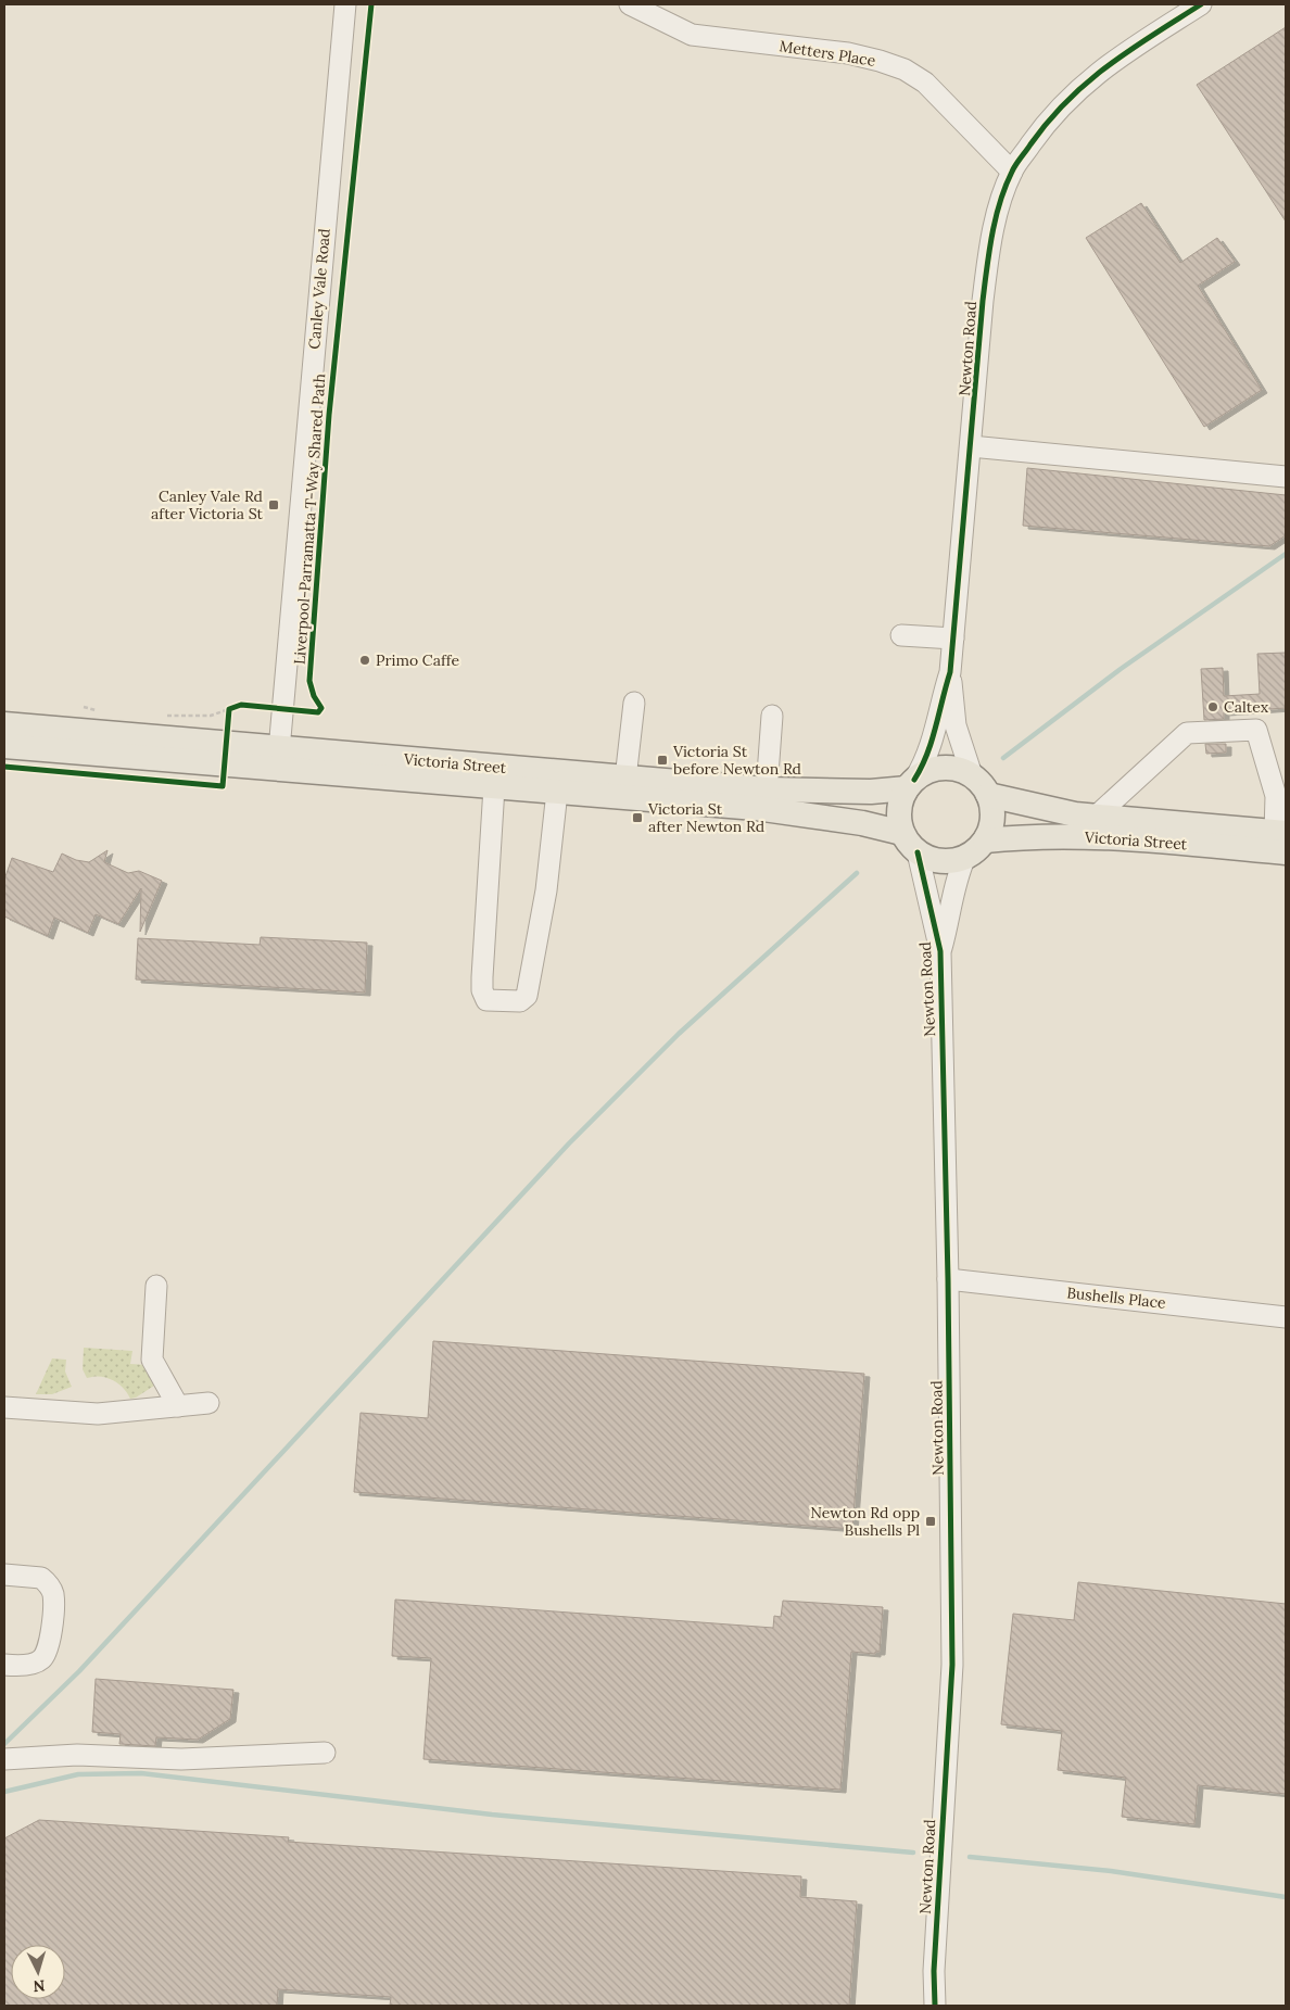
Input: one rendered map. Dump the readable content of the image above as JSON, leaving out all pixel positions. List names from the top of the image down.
{
  "streets": {
    "main road": ["Victoria Street"],
    "street": [
      "Metters Place",
      "Canley Vale Road",
      "Newton Road",
      "Bushells Place"
    ],
    "cycle path": ["Liverpool-Parramatta T-Way Shared Path"]
  },
  "crossings": [
    ["Metters Place", "Newton Road"],
    ["Canley Vale Road", "Victoria Street"],
    ["Newton Road", "Victoria Street"],
    ["Newton Road", "Bushells Place"]
  ],
  "places": {
    "transit": [
      "Canley Vale Rd after Victoria St",
      "Victoria St before Newton Rd",
      "Victoria St after Newton Rd",
      "Newton Rd opp Bushells Pl"
    ],
    "other": ["Primo Caffe", "Caltex"]
  },
  "north": "bottom"
}
